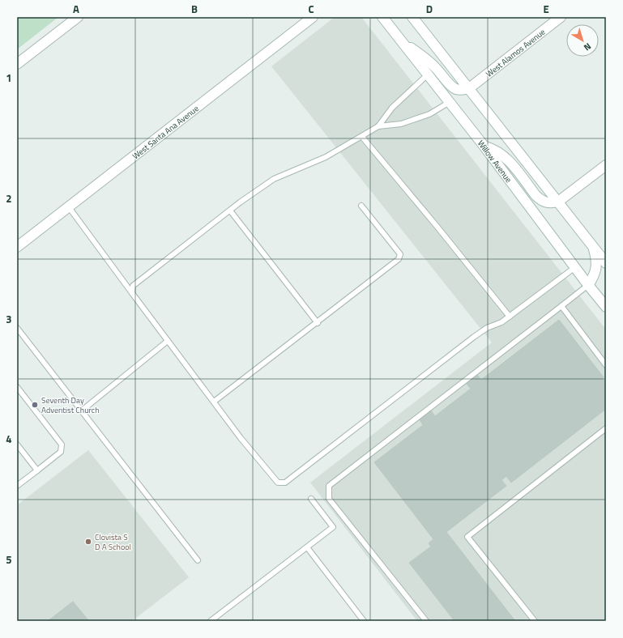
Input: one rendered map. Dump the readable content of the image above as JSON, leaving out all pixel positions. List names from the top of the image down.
{
  "streets": {
    "main road": ["West Alamos Avenue", "West Santa Ana Avenue", "Willow Avenue"]
  },
  "places": ["Seventh Day Adventist Church", "Clovista S D A School"],
  "north": "bottom right",
  "grid": {
    "columns": [
      "A",
      "B",
      "C",
      "D",
      "E"
    ],
    "rows": [
      "1",
      "2",
      "3",
      "4",
      "5"
    ]
  }
}
